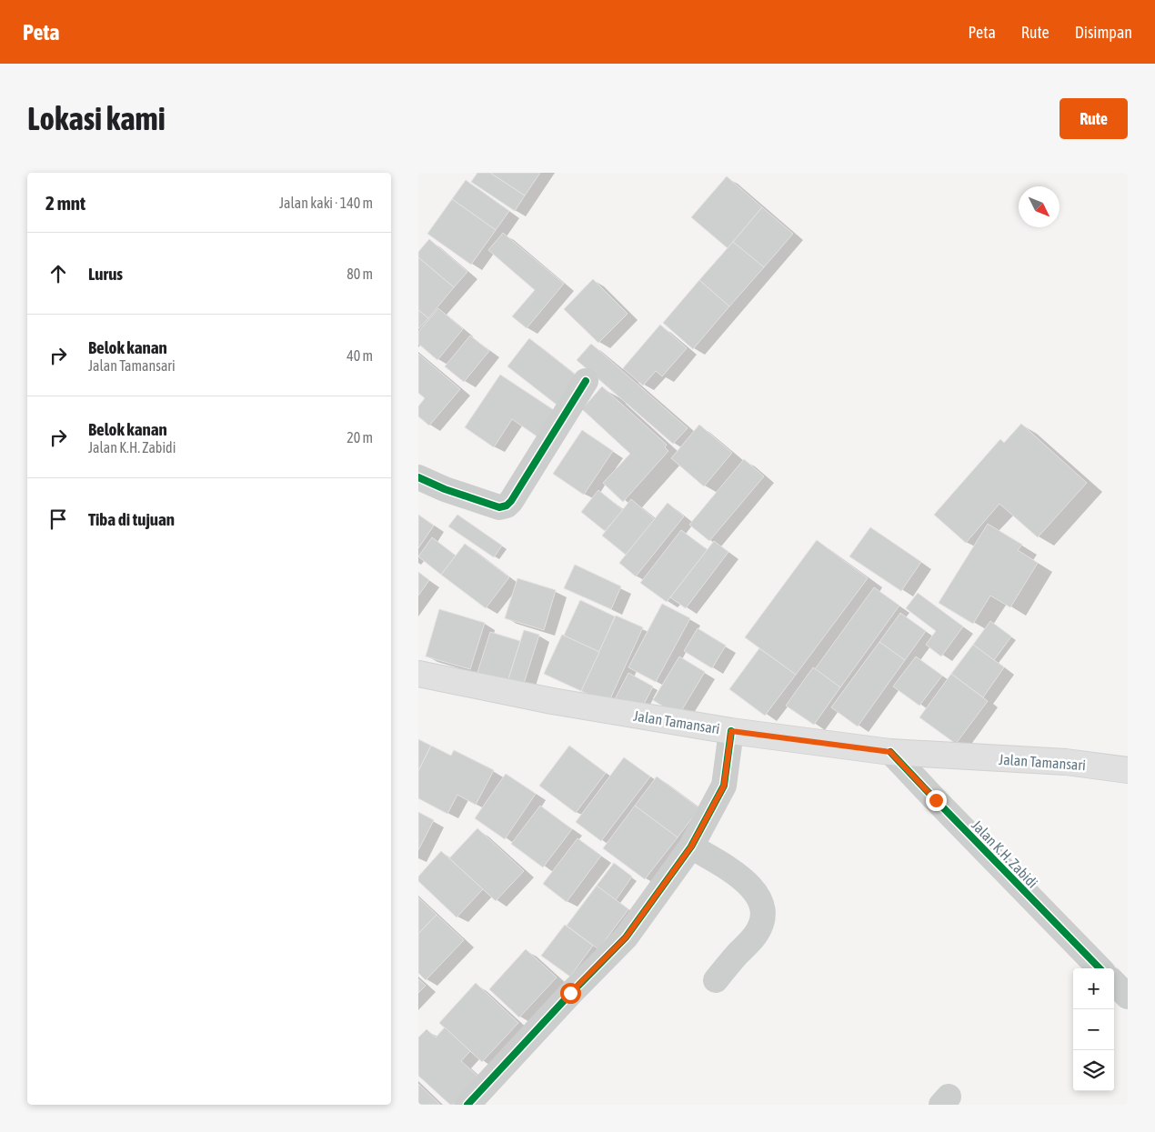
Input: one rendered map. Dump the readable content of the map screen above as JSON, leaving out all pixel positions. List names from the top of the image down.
{
  "streets": {
    "main road": ["Jalan Tamansari"],
    "street": ["Jalan K.H. Zabidi"]
  },
  "crossings": [
    ["Jalan Tamansari", "Jalan K.H. Zabidi"]
  ],
  "north": "bottom right",
  "page": {
    "header": "Peta",
    "nav": ["Peta", "Rute", "Disimpan"],
    "buttons": "Rute",
    "title": "Lokasi kami",
    "heading": ["2 mnt", "Jalan kaki · 140 m"],
    "list": [
      ["Lurus", "80 m"],
      ["Belok kanan", "Jalan Tamansari", "40 m"],
      ["Belok kanan", "Jalan K.H. Zabidi", "20 m"],
      "Tiba di tujuan"
    ],
    "map_buttons": ["+", "−"]
  }
}
